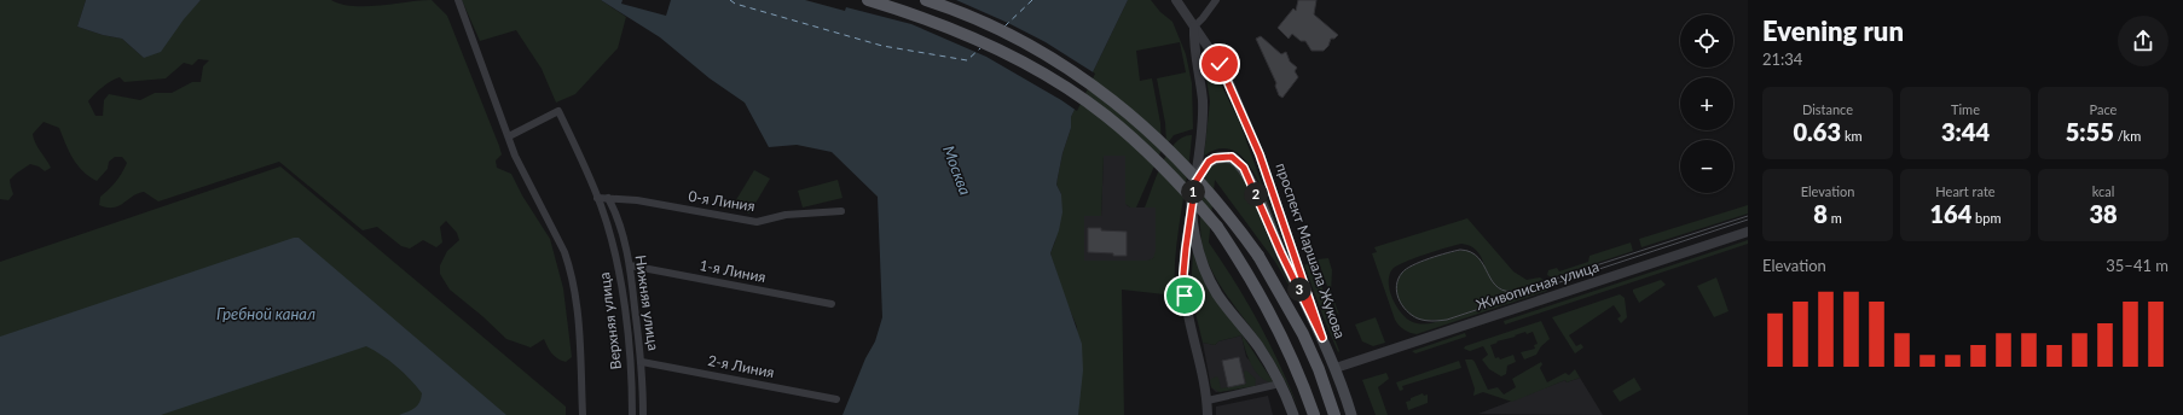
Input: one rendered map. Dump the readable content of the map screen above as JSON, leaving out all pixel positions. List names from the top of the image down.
{
  "streets": {
    "main road": ["проспект Маршала Жукова"],
    "street": [
      "0-я Линия",
      "1-я Линия",
      "Живописная улица",
      "Нижняя улица",
      "Верхняя улица",
      "2-я Линия"
    ]
  },
  "crossings": [
    ["0-я Линия", "Нижняя улица"],
    ["0-я Линия", "Верхняя улица"],
    ["проспект Маршала Жукова", "Живописная улица"],
    ["1-я Линия", "Нижняя улица"],
    ["Нижняя улица", "2-я Линия"]
  ],
  "water": ["Москва", "Гребной канал"],
  "page": {
    "heading": ["Evening run", "21:34"],
    "map_buttons": ["+", "−"],
    "stats": [
      ["Distance", "0.63 km"],
      ["Time", "3:44"],
      ["Pace", "5:55 /km"],
      ["Elevation", "8 m"],
      ["Heart rate", "164 bpm"],
      ["kcal", "38"]
    ],
    "pins": ["1", "2", "3"],
    "chart": ["Elevation", "35–41 m"]
  }
}
